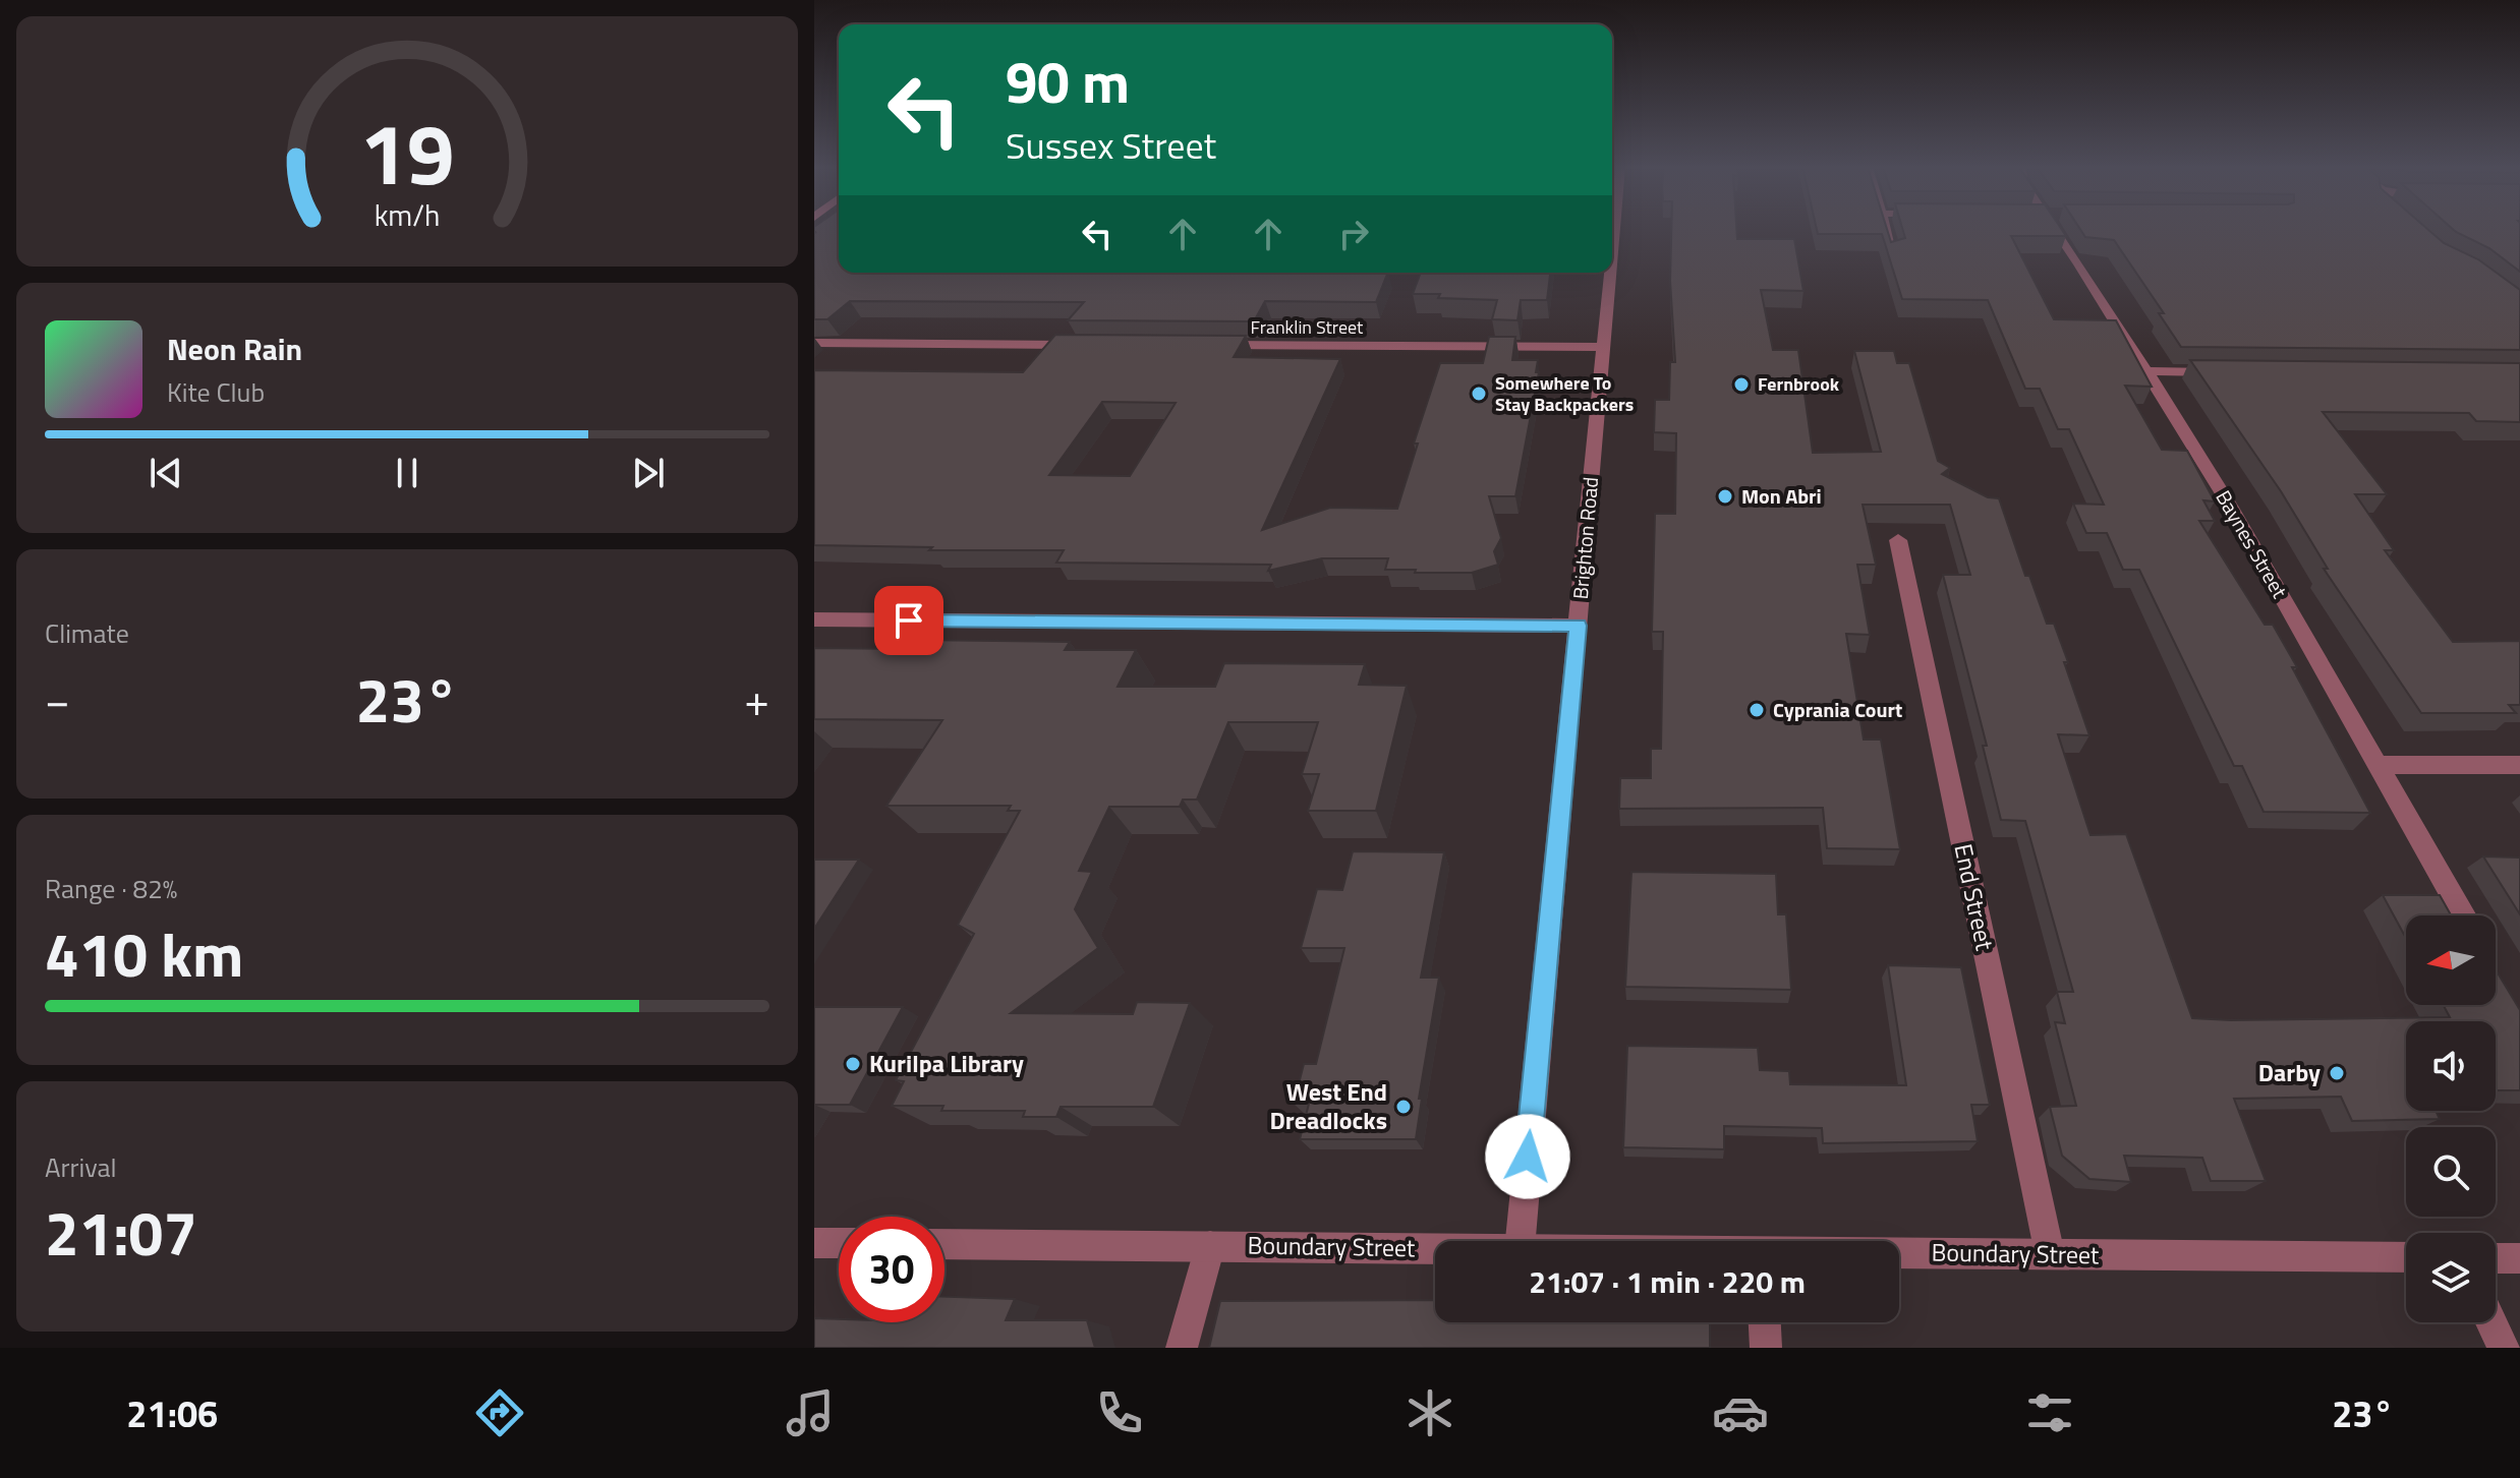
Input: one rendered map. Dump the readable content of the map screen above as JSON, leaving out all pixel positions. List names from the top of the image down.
{
  "streets": {
    "street": [
      "Franklin Street",
      "Brighton Road",
      "Baynes Street",
      "End Street",
      "Boundary Street"
    ]
  },
  "crossings": [
    ["Franklin Street", "Brighton Road"],
    ["End Street", "Boundary Street"]
  ],
  "places": [
    "Fernbrook",
    "Somewhere To Stay Backpackers",
    "Mon Abri",
    "Cyprania Court",
    "Kurilpa Library",
    "Darby",
    "West End Dreadlocks"
  ],
  "north": "left",
  "page": {
    "turn": ["90 m", "Sussex Street"],
    "song": ["Neon Rain", "Kite Club"],
    "tile": [
      "Climate",
      ["Range · 82%", "410 km"],
      ["Arrival", "21:07"]
    ],
    "heat": ["−", "23°", "+"],
    "limit": "30",
    "trip": "21:07 · 1 min · 220 m",
    "tabs": ["21:06", "23°"],
    "gauge": ["19", "km/h"]
  }
}
